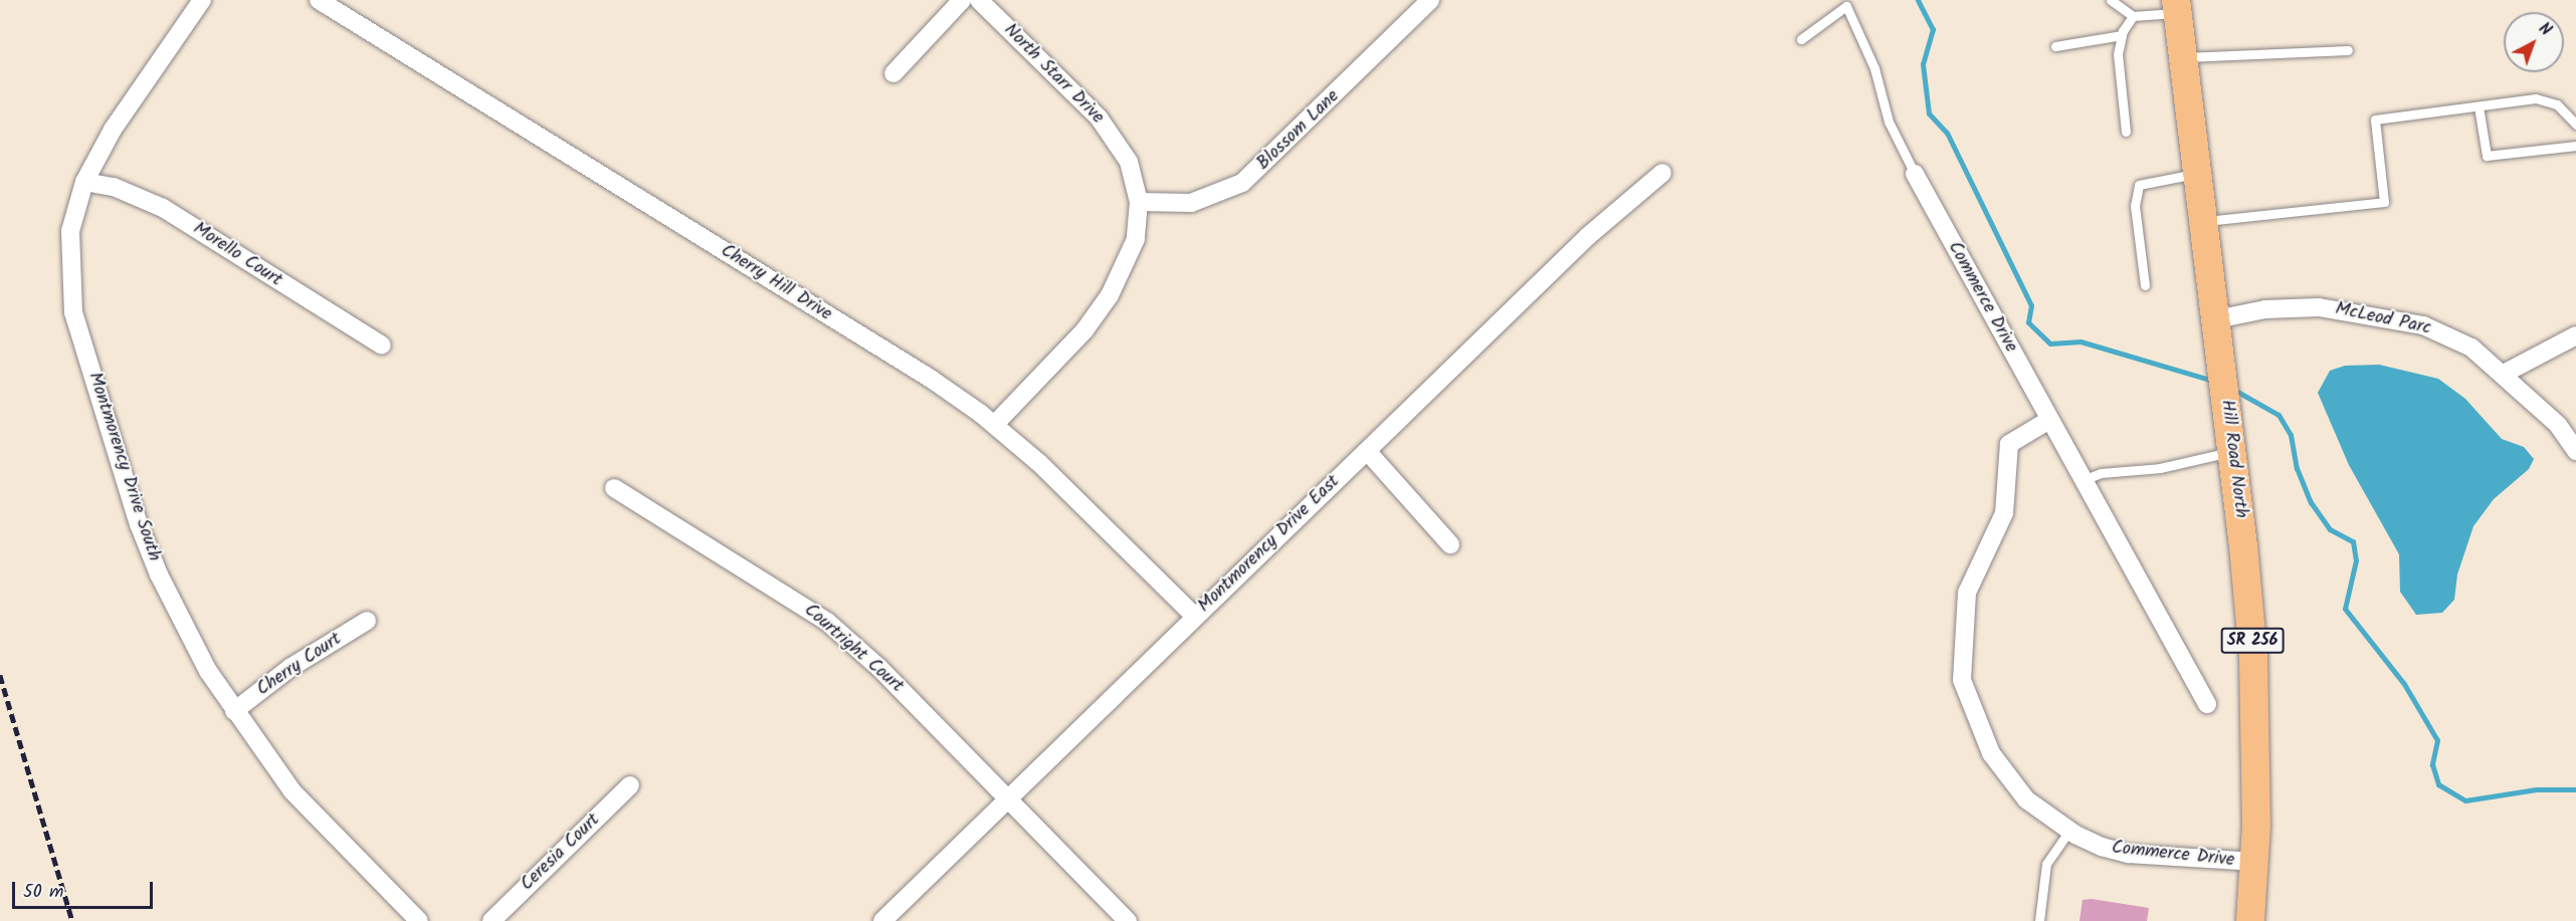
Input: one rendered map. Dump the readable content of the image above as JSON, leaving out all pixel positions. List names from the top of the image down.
{
  "streets": {
    "main road": ["Hill Road North", "SR 256"],
    "street": [
      "North Starr Drive",
      "Blossom Lane",
      "Morello Court",
      "Cherry Hill Drive",
      "Commerce Drive",
      "McLeod Parc",
      "Montmorency Drive South",
      "Montmorency Drive East",
      "Courtright Court",
      "Cherry Court",
      "Ceresia Court"
    ]
  },
  "crossings": [
    ["North Starr Drive", "Blossom Lane"],
    ["North Starr Drive", "Cherry Hill Drive"],
    ["Morello Court", "Montmorency Drive South"],
    ["Cherry Hill Drive", "Montmorency Drive East"],
    ["Commerce Drive", "Hill Road North"],
    ["McLeod Parc", "Hill Road North"],
    ["Montmorency Drive South", "Cherry Court"],
    ["Montmorency Drive East", "Courtright Court"]
  ],
  "scale_bar": "50 m",
  "north": "top right"
}
